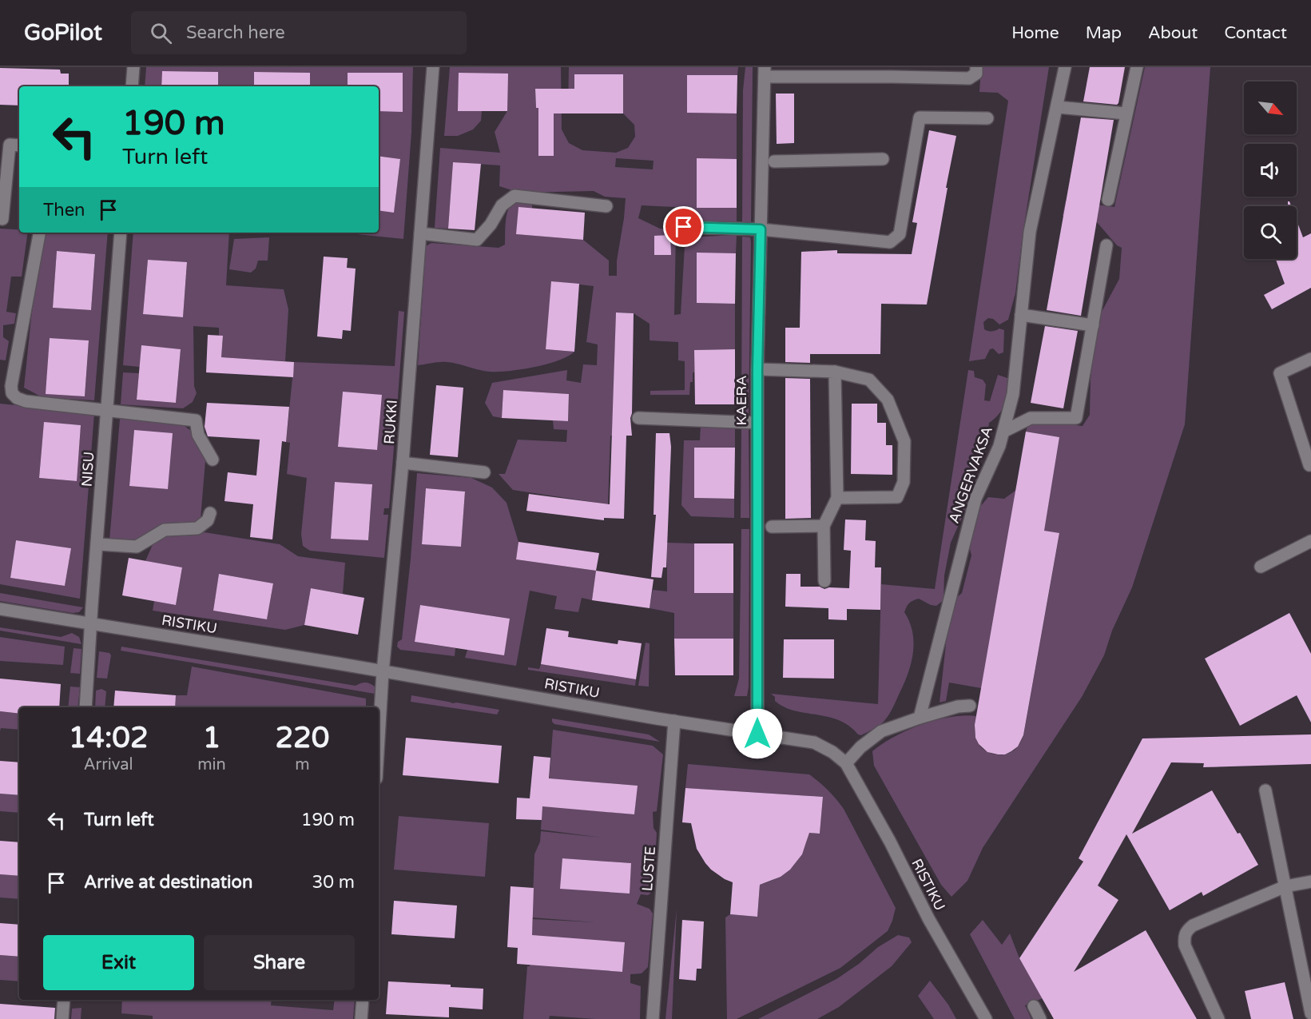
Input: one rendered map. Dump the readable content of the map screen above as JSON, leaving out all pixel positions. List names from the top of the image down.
{
  "streets": {
    "street": [
      "KAERA",
      "RUKKI",
      "NISU",
      "ANGERVAKSA",
      "RISTIKU",
      "LUSTE"
    ]
  },
  "crossings": [
    ["KAERA", "RISTIKU"],
    ["RUKKI", "RISTIKU"],
    ["NISU", "RISTIKU"],
    ["RISTIKU", "LUSTE"]
  ],
  "north": "bottom right",
  "page": {
    "header": "GoPilot",
    "search": "Search here",
    "nav": [
      "Home",
      "Map",
      "About",
      "Contact"
    ],
    "turn": ["190 m", "Turn left"],
    "then": "Then",
    "eta": [
      "14:02",
      "Arrival",
      "1",
      "min",
      "220",
      "m"
    ],
    "list": [
      {
        "name": "Turn left",
        "value": "190 m"
      },
      {
        "name": "Arrive at destination",
        "value": "30 m"
      }
    ],
    "buttons": ["Exit", "Share"]
  }
}
